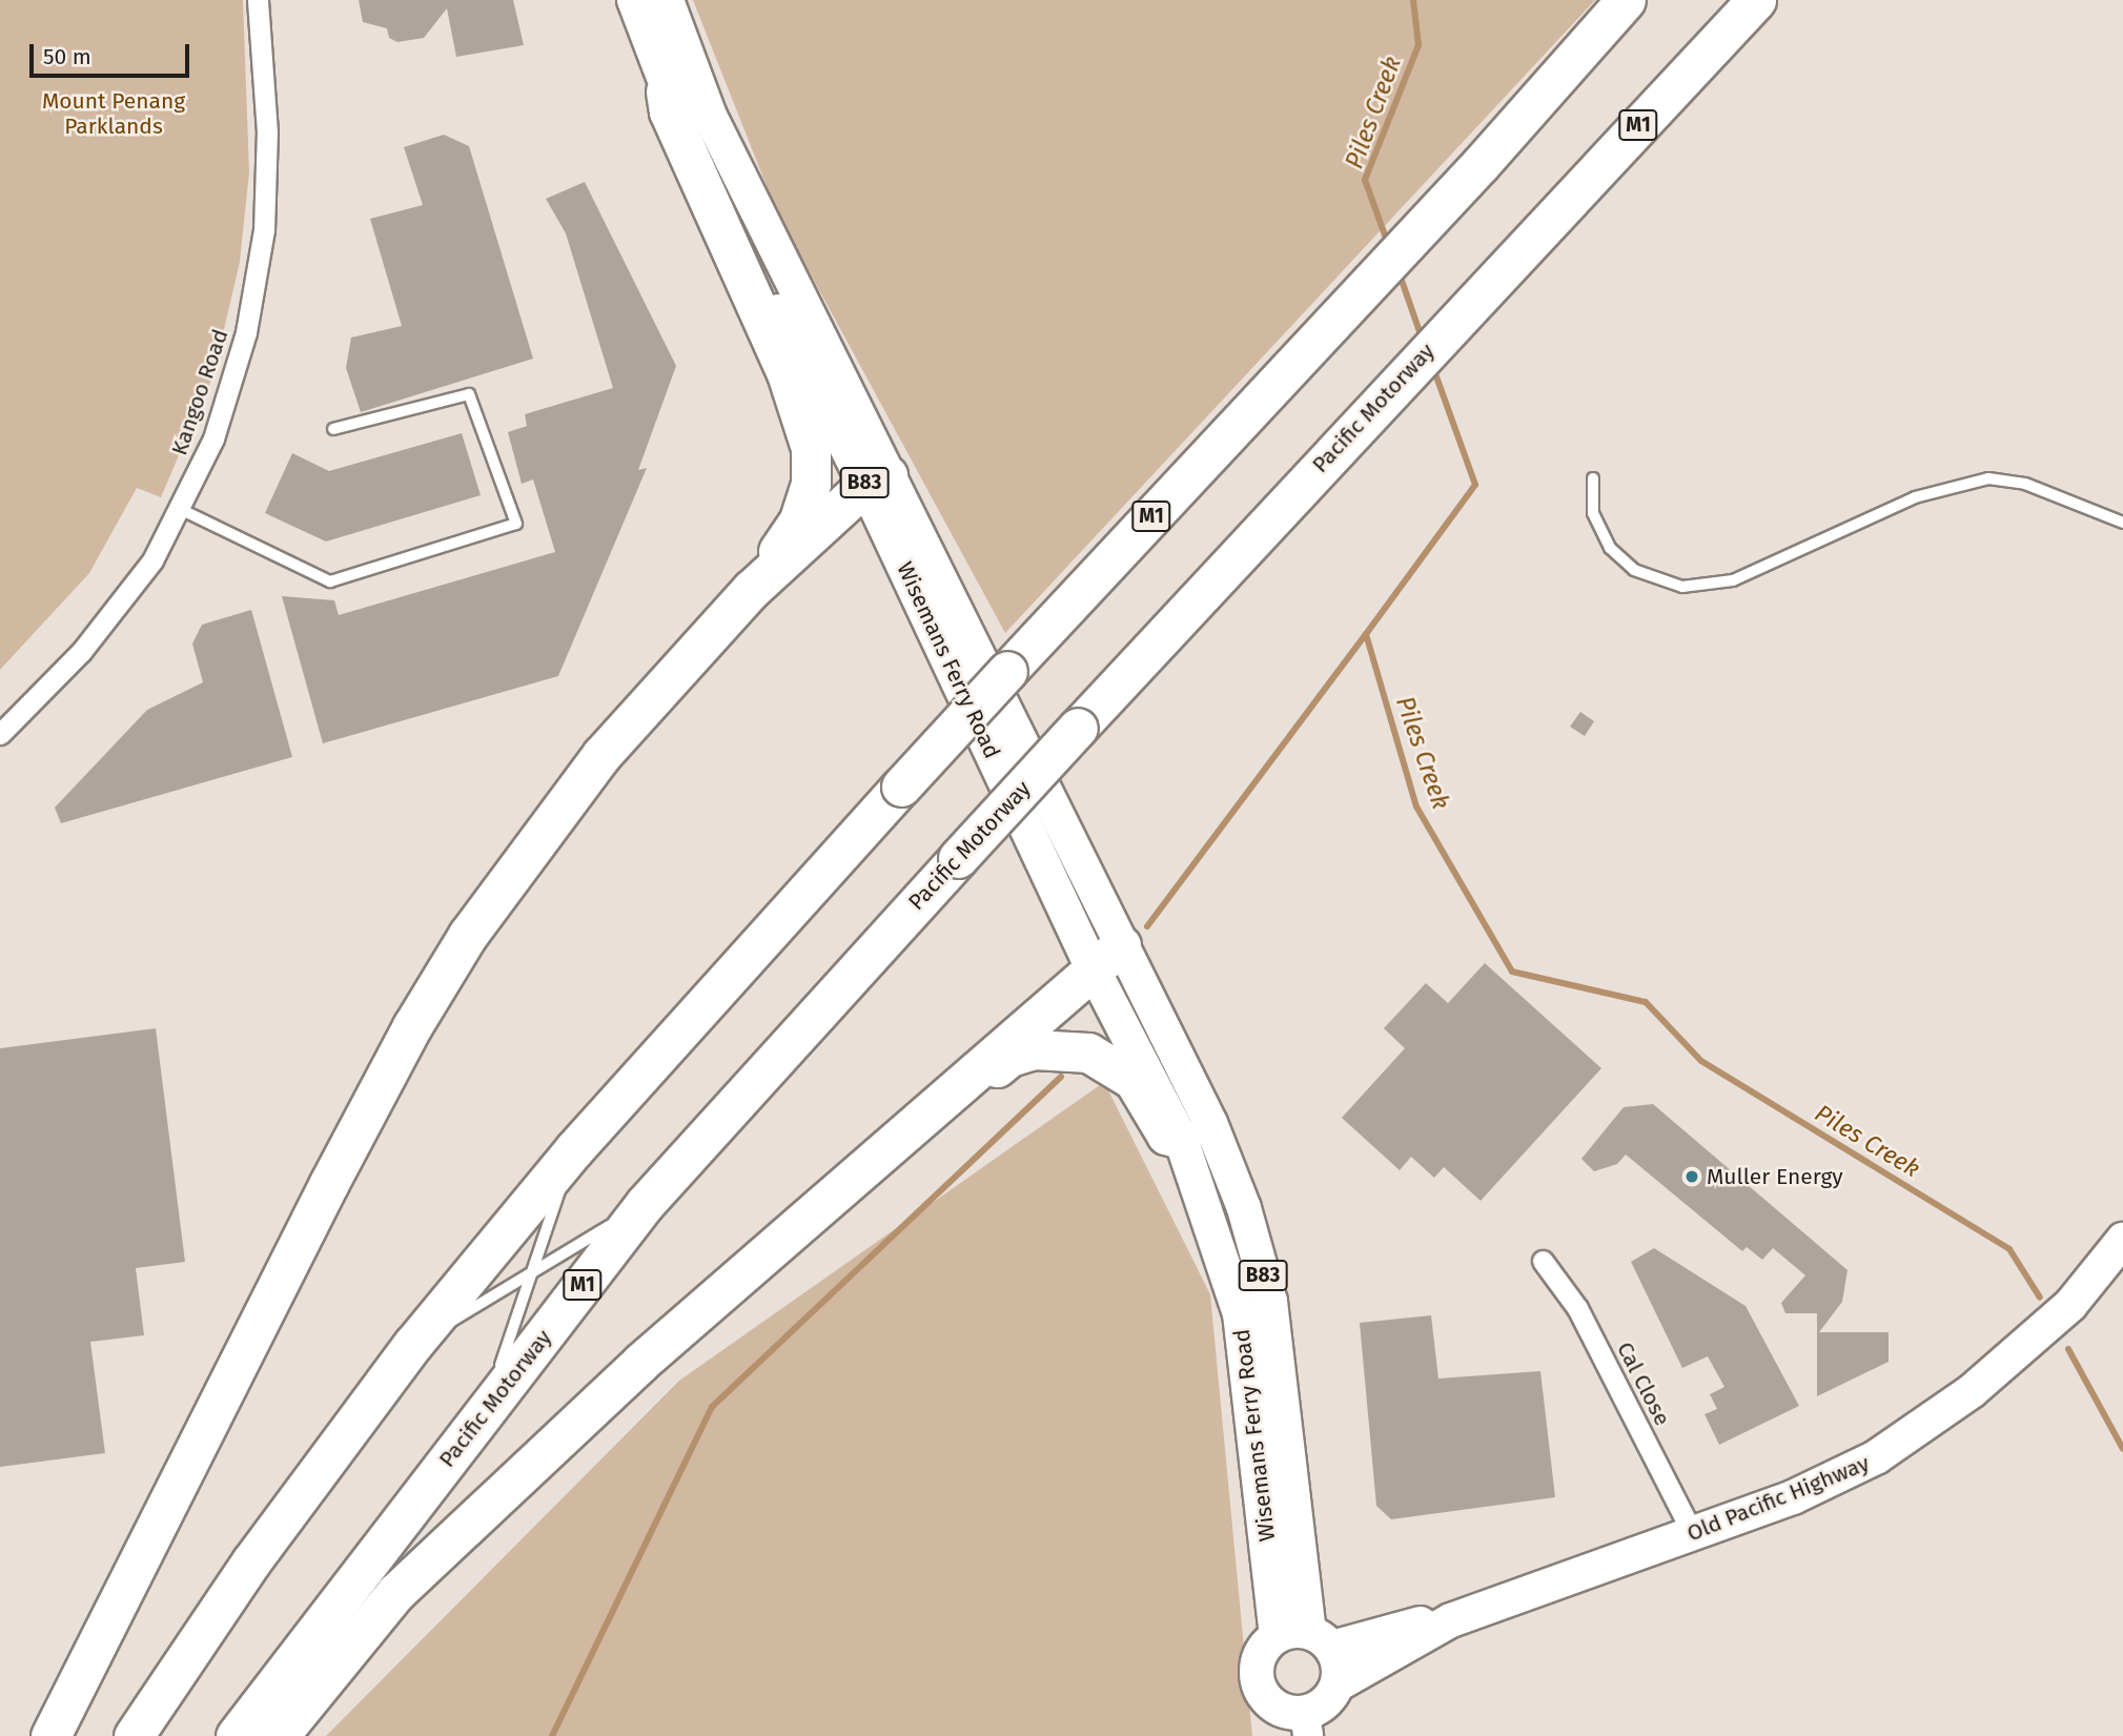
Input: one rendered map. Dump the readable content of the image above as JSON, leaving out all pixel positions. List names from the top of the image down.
{
  "streets": {
    "highway": ["M1", "Pacific Motorway"],
    "main road": ["B83", "Wisemans Ferry Road", "Old Pacific Highway"],
    "street": ["Kangoo Road", "Cal Close"]
  },
  "crossings": [
    ["B83", "Wisemans Ferry Road"],
    ["B83", "Old Pacific Highway"],
    ["Wisemans Ferry Road", "Old Pacific Highway"],
    ["Cal Close", "Old Pacific Highway"]
  ],
  "water": ["Piles Creek"],
  "parks": ["Mount Penang Parklands"],
  "places": ["Muller Energy"],
  "scale_bar": "50 m"
}
